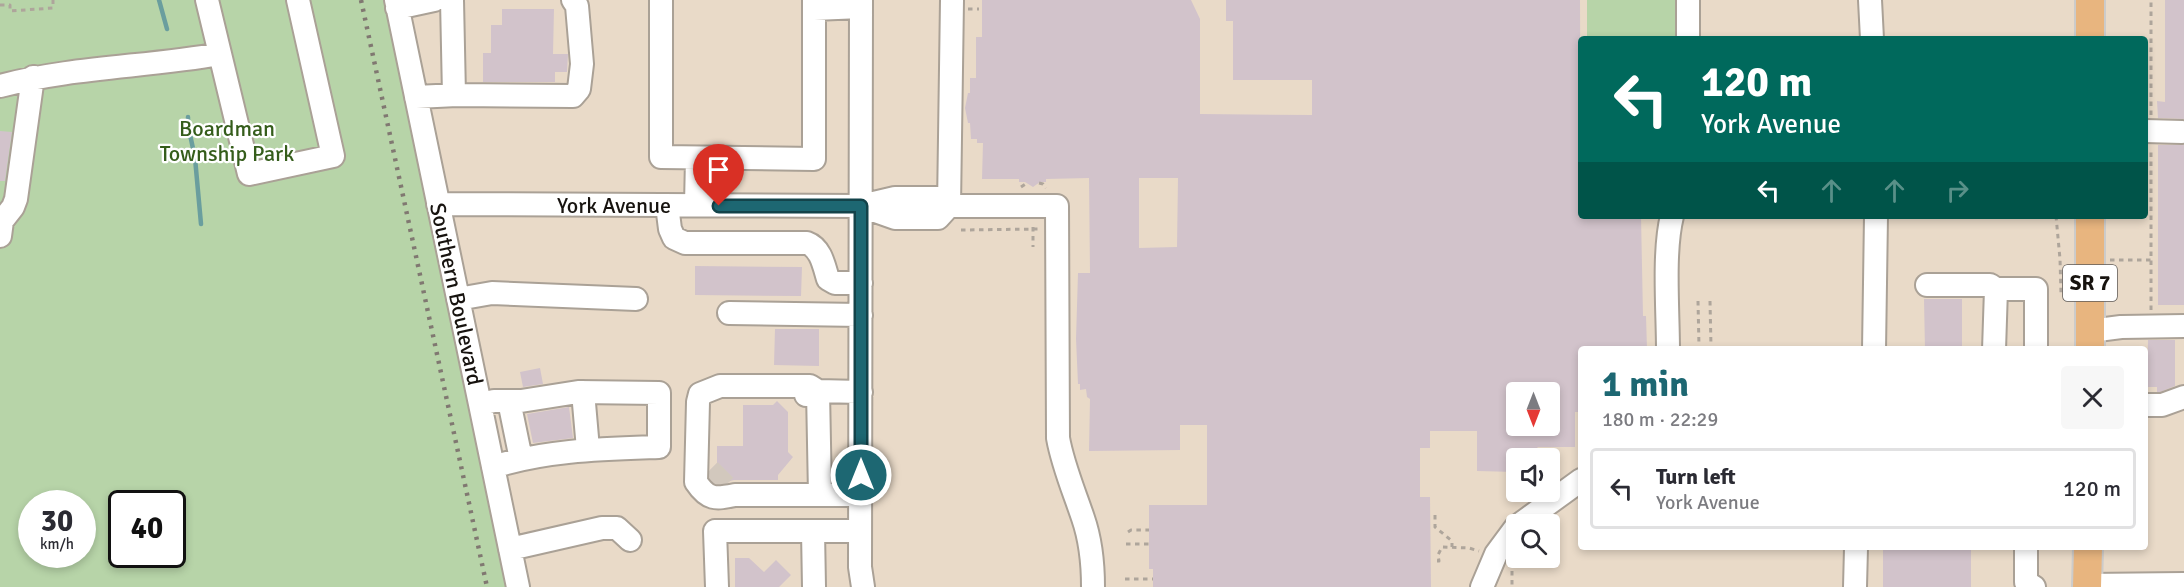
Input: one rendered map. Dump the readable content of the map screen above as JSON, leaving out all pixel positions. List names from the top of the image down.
{
  "streets": {
    "main road": ["SR 7"],
    "street": ["York Avenue", "Southern Boulevard"]
  },
  "crossings": [
    ["York Avenue", "Southern Boulevard"]
  ],
  "parks": ["Boardman Township Park"],
  "north": "bottom",
  "page": {
    "turn": ["120 m", "York Avenue"],
    "heading": ["1 min", "180 m · 22:29"],
    "list": [
      {
        "name": "Turn left",
        "note": "York Avenue",
        "value": "120 m"
      }
    ],
    "speed": "30 km/h",
    "limit": "40"
  }
}
